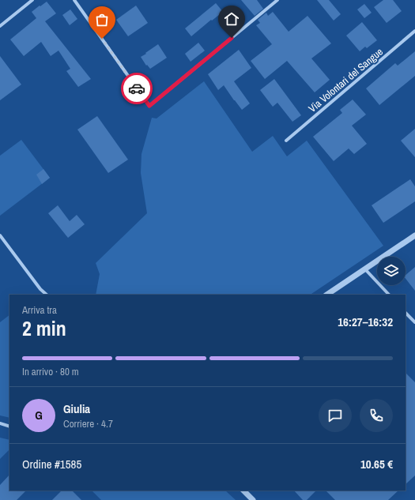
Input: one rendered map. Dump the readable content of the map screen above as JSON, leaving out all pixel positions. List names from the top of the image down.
{
  "streets": {
    "street": ["Via Volontari del Sangue"]
  },
  "page": {
    "heading": ["2 min", "Arriva tra", "16:27–16:32"],
    "panel": [
      "Giulia",
      "Corriere · 4.7",
      "Ordine #1585",
      "10.65 €"
    ],
    "bar": "In arrivo · 80 m",
    "round": "G"
  }
}
